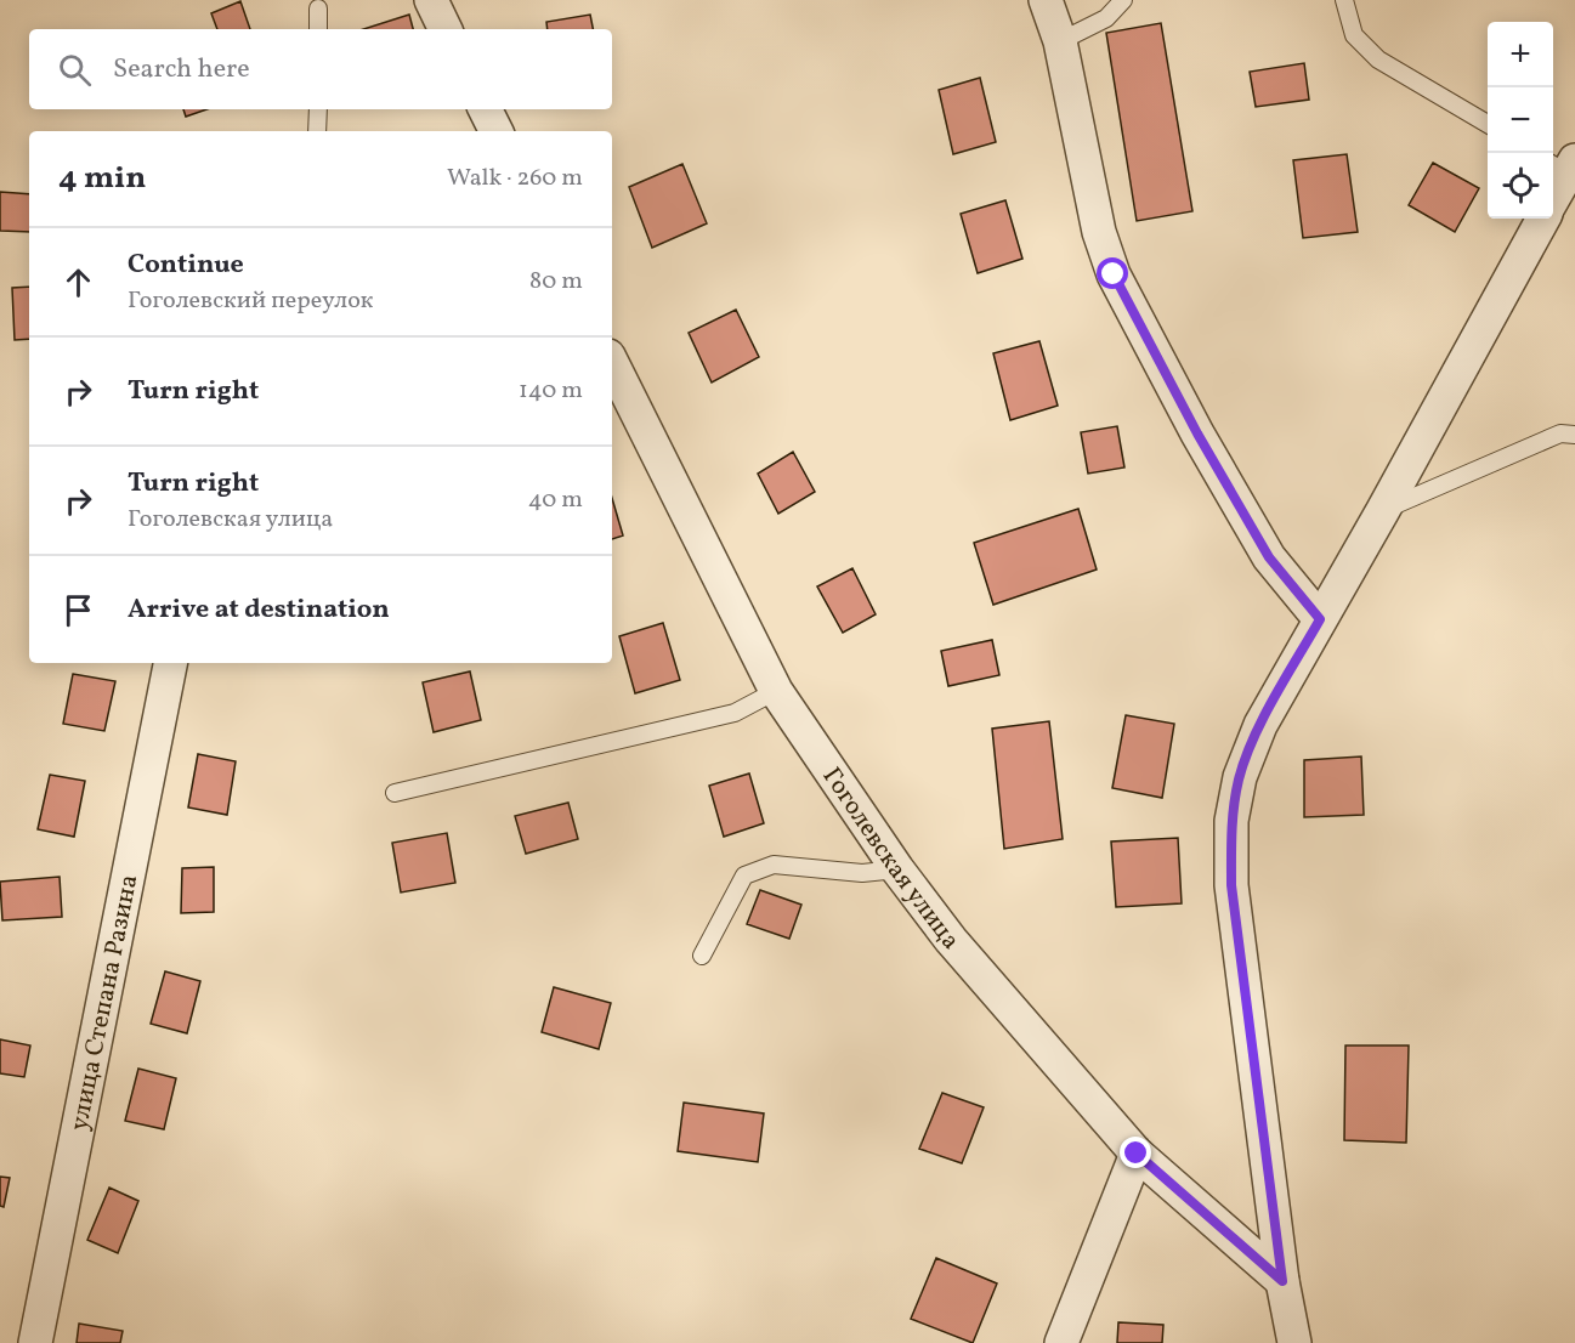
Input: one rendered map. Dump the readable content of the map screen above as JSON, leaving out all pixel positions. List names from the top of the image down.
{
  "streets": {
    "street": ["Гоголевская улица", "улица Степана Разина"]
  },
  "page": {
    "map_buttons": ["+", "−"],
    "search": "Search here",
    "heading": ["4 min", "Walk · 260 m"],
    "list": [
      ["Continue", "Гоголевский переулок", "80 m"],
      ["Turn right", "140 m"],
      ["Turn right", "Гоголевская улица", "40 m"],
      "Arrive at destination"
    ]
  }
}
